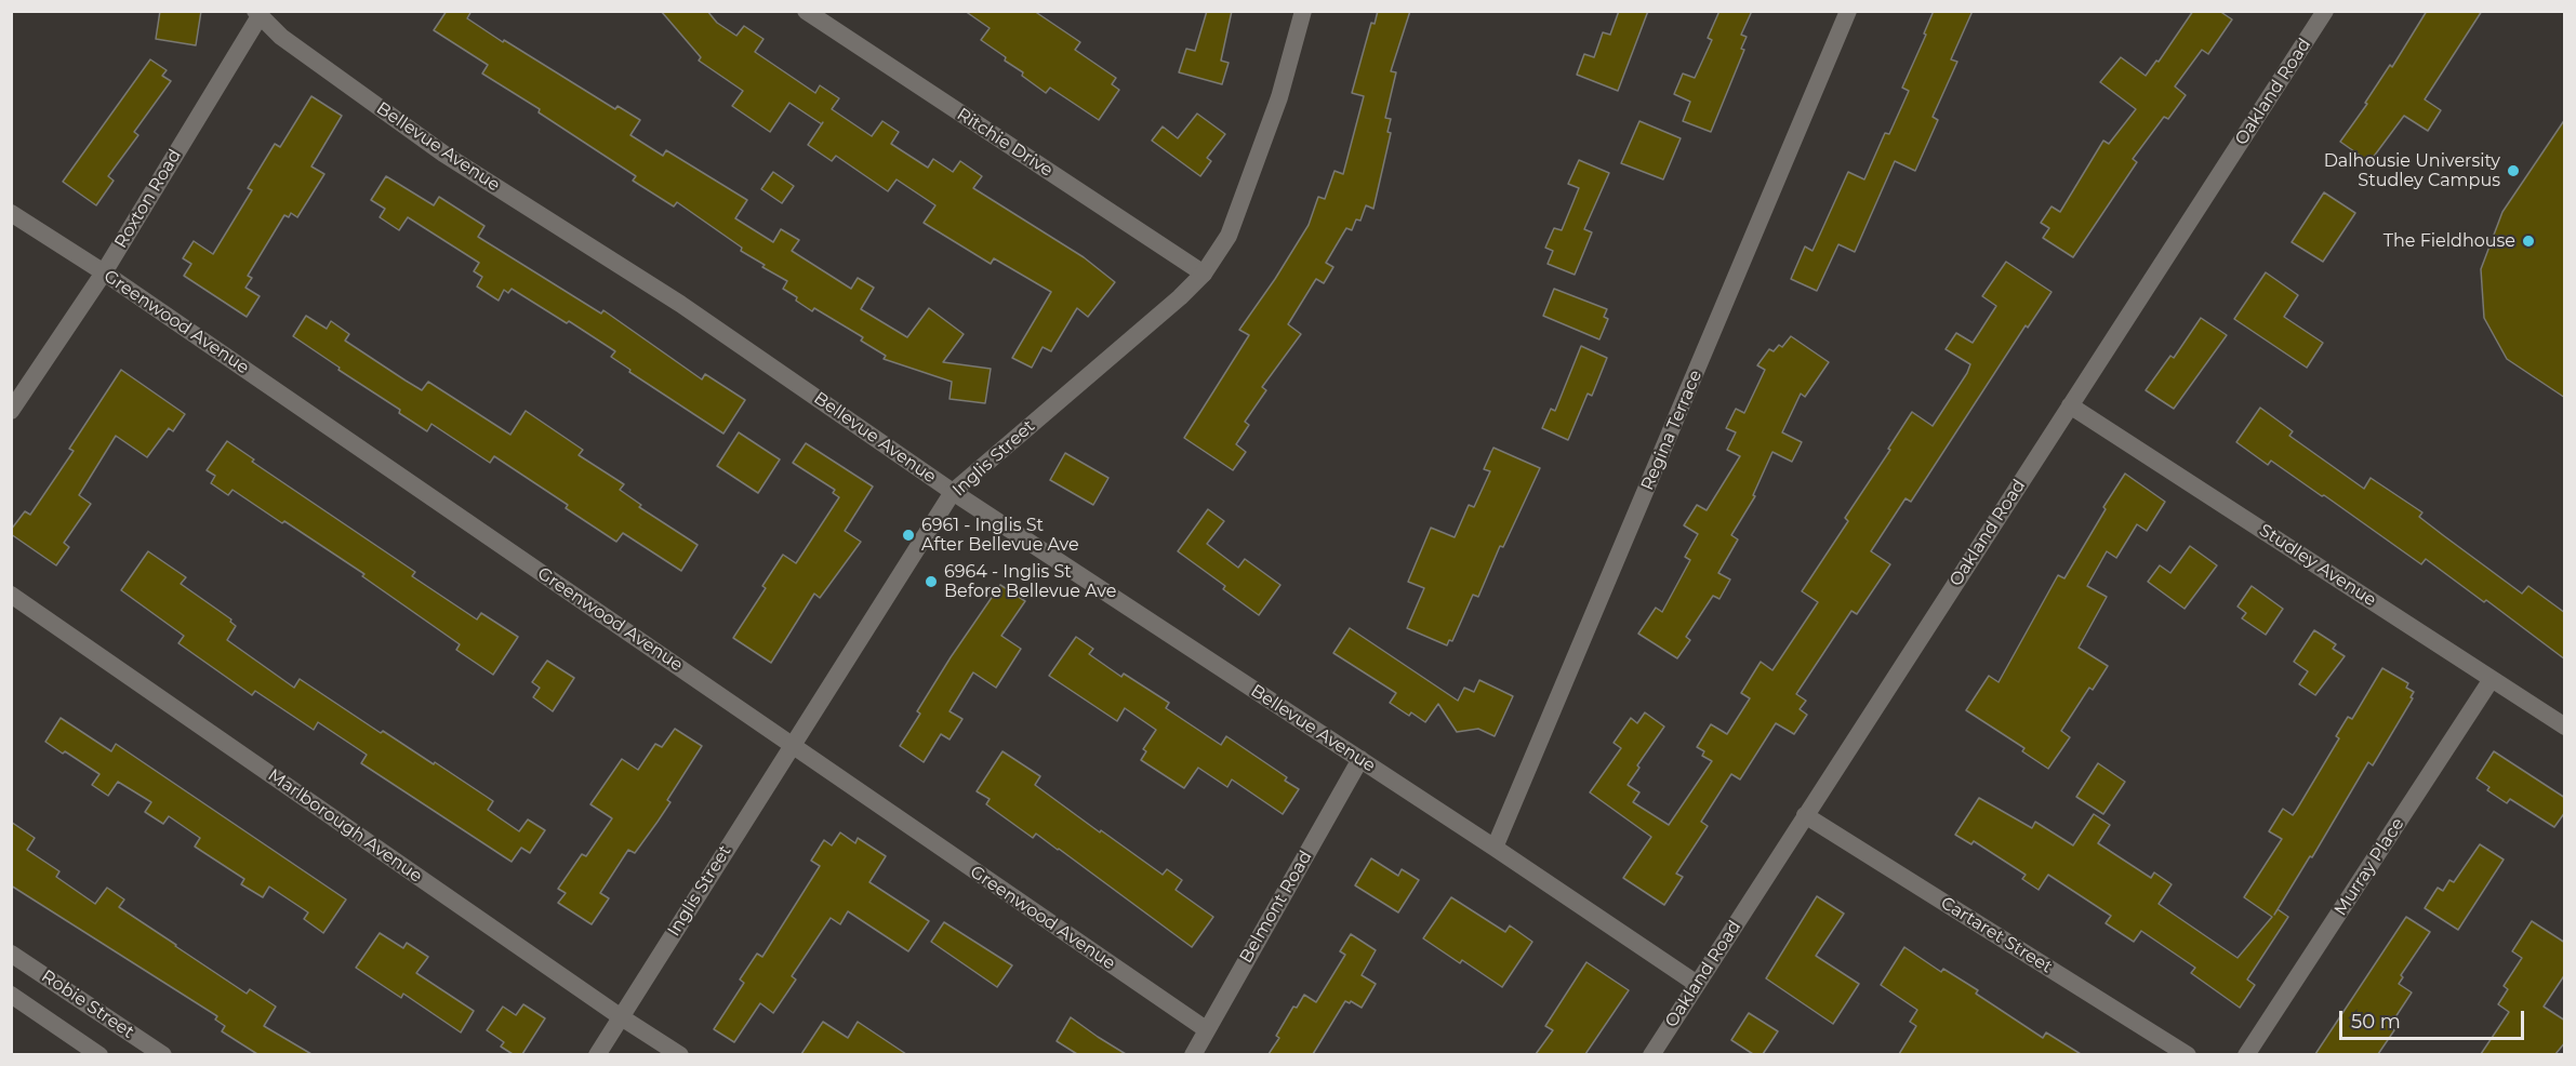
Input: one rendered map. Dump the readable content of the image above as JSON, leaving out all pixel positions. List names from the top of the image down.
{
  "streets": {
    "street": [
      "Oakland Road",
      "Ritchie Drive",
      "Bellevue Avenue",
      "Roxton Road",
      "Greenwood Avenue",
      "Regina Terrace",
      "Inglis Street",
      "Studley Avenue",
      "Marlborough Avenue",
      "Murray Place",
      "Belmont Road",
      "Cartaret Street",
      "Robie Street"
    ]
  },
  "crossings": [
    ["Oakland Road", "Bellevue Avenue"],
    ["Oakland Road", "Studley Avenue"],
    ["Oakland Road", "Cartaret Street"],
    ["Ritchie Drive", "Inglis Street"],
    ["Bellevue Avenue", "Roxton Road"],
    ["Bellevue Avenue", "Regina Terrace"],
    ["Bellevue Avenue", "Inglis Street"],
    ["Bellevue Avenue", "Belmont Road"],
    ["Roxton Road", "Greenwood Avenue"],
    ["Greenwood Avenue", "Inglis Street"],
    ["Greenwood Avenue", "Belmont Road"],
    ["Inglis Street", "Marlborough Avenue"],
    ["Studley Avenue", "Murray Place"]
  ],
  "places": [
    "Dalhousie University Studley Campus",
    "The Fieldhouse",
    "6961 - Inglis St After Bellevue Ave",
    "6964 - Inglis St Before Bellevue Ave"
  ],
  "scale_bar": "50 m"
}
